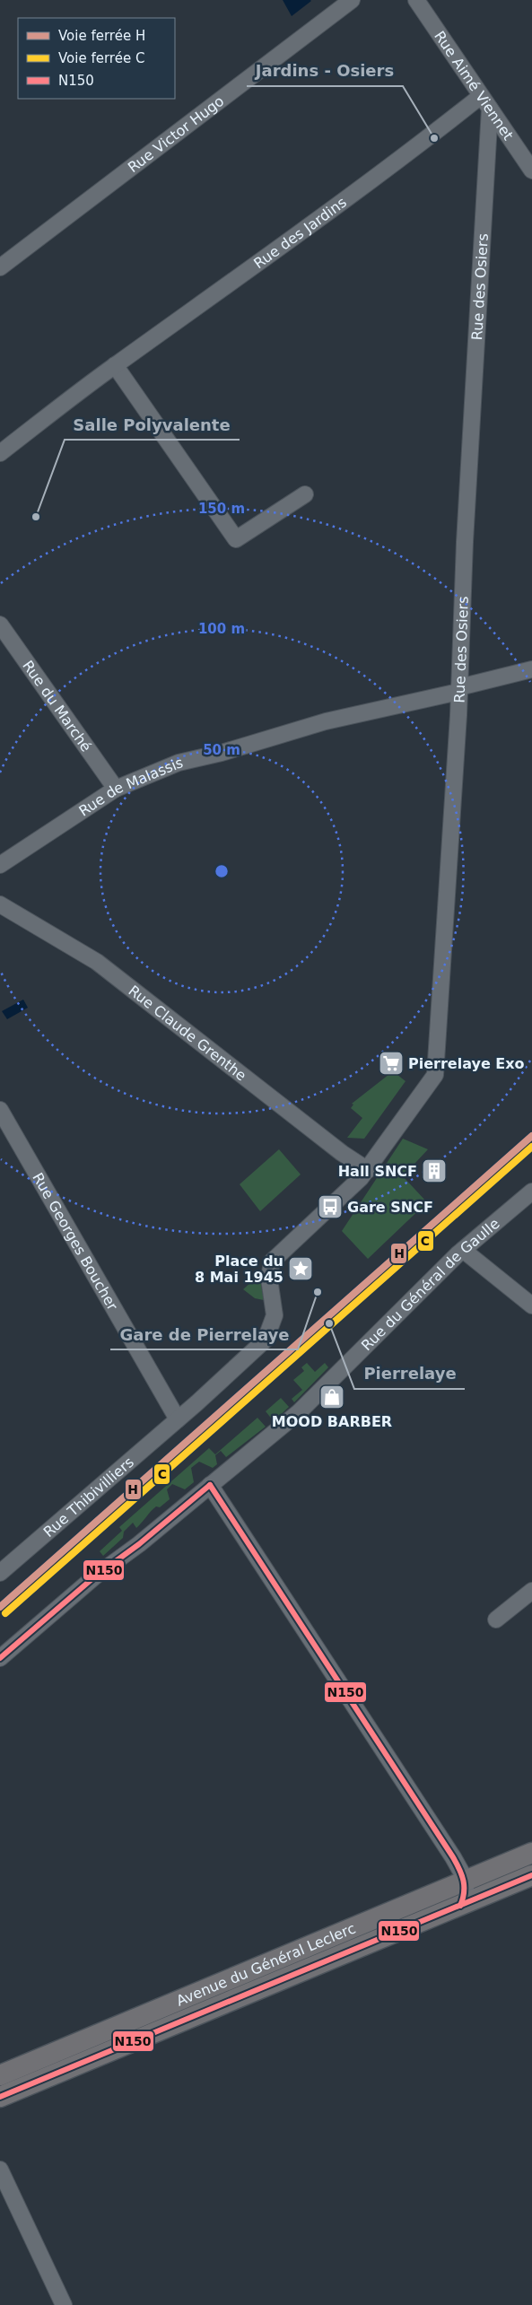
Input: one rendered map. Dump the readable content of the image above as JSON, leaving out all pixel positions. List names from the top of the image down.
{
  "streets": {
    "main road": ["Avenue du Général Leclerc"],
    "street": [
      "Rue Aimé Viennet",
      "Rue Victor Hugo",
      "Rue des Jardins",
      "Rue des Osiers",
      "Rue du Marché",
      "Rue de Malassis",
      "Rue Claude Grenthe",
      "Rue Georges Boucher",
      "Rue du Général de Gaulle",
      "Rue Thibivilliers"
    ]
  },
  "crossings": [
    ["Rue Aimé Viennet", "Rue des Jardins"],
    ["Rue Aimé Viennet", "Rue des Osiers"],
    ["Rue des Jardins", "Rue des Osiers"],
    ["Rue des Osiers", "Rue de Malassis"],
    ["Rue des Osiers", "Rue Claude Grenthe"],
    ["Rue du Marché", "Rue de Malassis"],
    ["Rue Georges Boucher", "Rue Thibivilliers"]
  ],
  "places": {
    "other": [
      "Jardins - Osiers",
      "Salle Polyvalente",
      "Gare de Pierrelaye",
      "Pierrelaye"
    ],
    "supermarket": ["Pierrelaye Exo"],
    "building": ["Hall SNCF"],
    "bus stop": ["Gare SNCF"],
    "place": ["Place du 8 Mai 1945"],
    "shop": ["MOOD BARBER"]
  },
  "lines": ["rail line H", "rail line C", "transit line N150"],
  "legend": ["Voie ferrée H", "Voie ferrée C", "N150"],
  "rings": ["150 m", "100 m", "50 m"]
}
